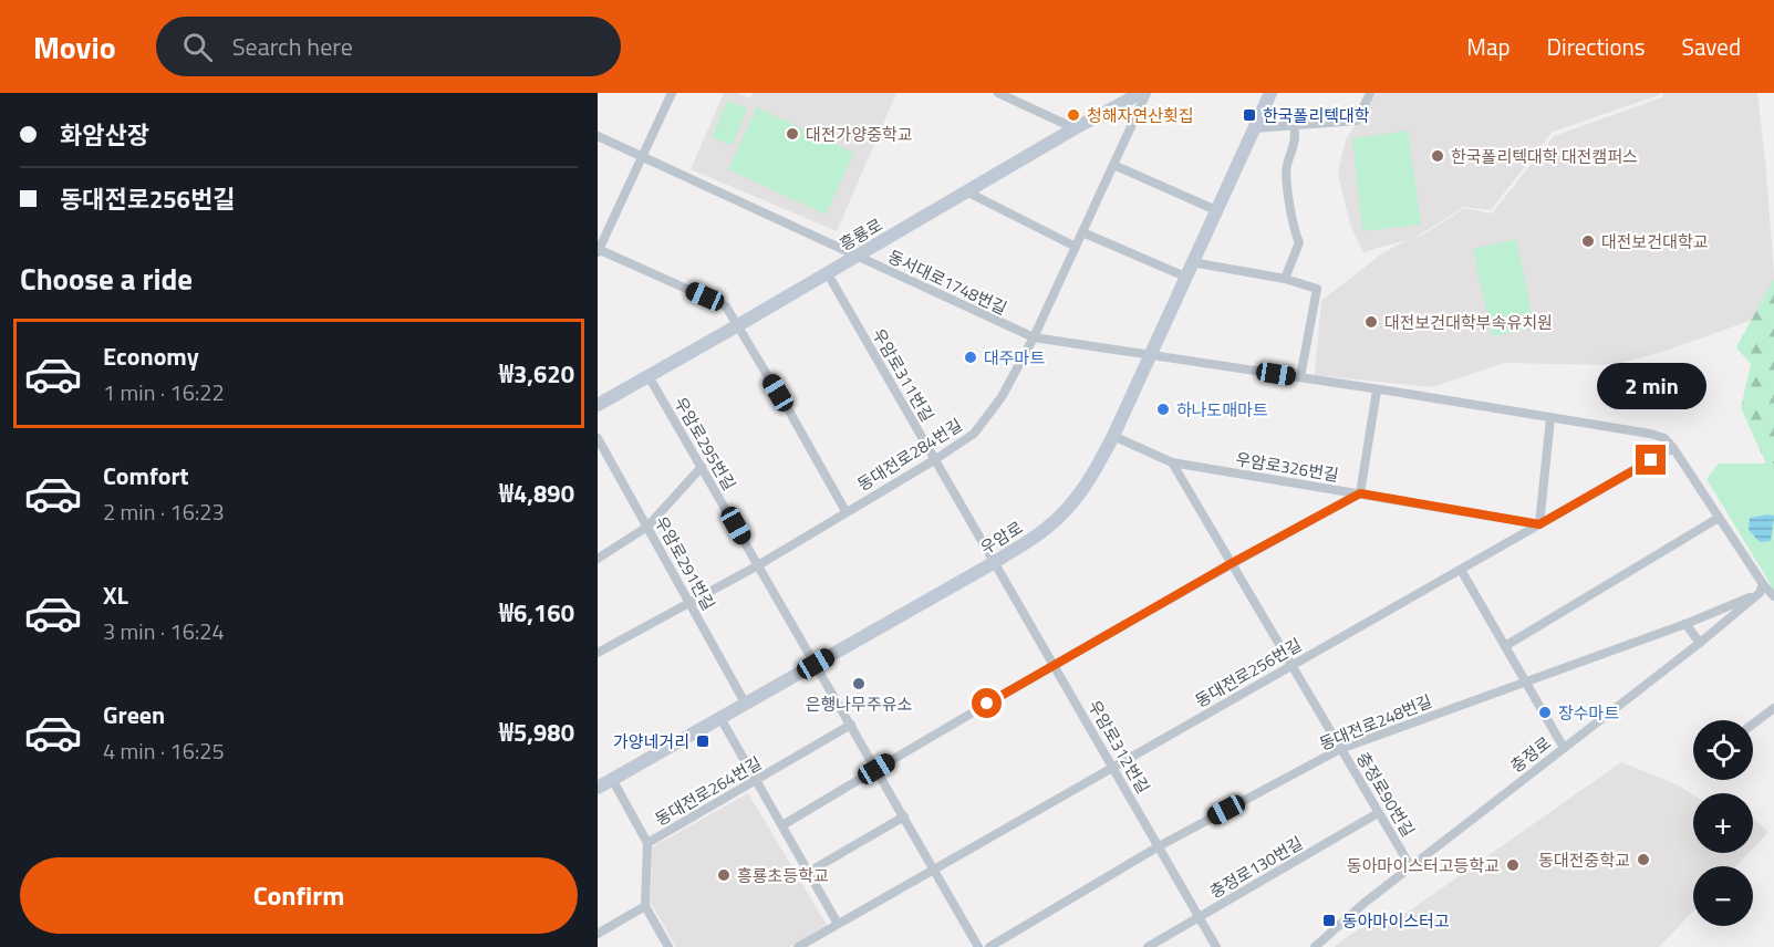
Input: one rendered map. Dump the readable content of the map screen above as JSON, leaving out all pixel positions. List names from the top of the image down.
{
  "streets": {
    "main road": ["흥룡로", "우암로"],
    "street": [
      "동서대로1748번길",
      "우암로311번길",
      "우암로295번길",
      "동대전로284번길",
      "우암로326번길",
      "우암로291번길",
      "동대전로256번길",
      "동대전로248번길",
      "우암로312번길",
      "충정로",
      "동대전로264번길",
      "충정로90번길",
      "충정로130번길"
    ]
  },
  "crossings": [
    ["흥룡로", "동서대로1748번길"],
    ["흥룡로", "우암로311번길"],
    ["흥룡로", "우암로295번길"],
    ["동서대로1748번길", "동대전로284번길"],
    ["동서대로1748번길", "우암로"],
    ["우암로311번길", "동대전로284번길"],
    ["우암로311번길", "우암로"],
    ["우암로311번길", "우암로312번길"],
    ["우암로295번길", "동대전로284번길"],
    ["우암로295번길", "우암로"],
    ["우암로295번길", "동대전로256번길"],
    ["우암로295번길", "동대전로264번길"],
    ["동대전로284번길", "우암로291번길"],
    ["우암로326번길", "우암로"],
    ["우암로326번길", "동대전로256번길"],
    ["우암로326번길", "충정로90번길"],
    ["우암로", "우암로291번길"],
    ["우암로", "우암로312번길"],
    ["동대전로256번길", "우암로312번길"],
    ["동대전로256번길", "충정로90번길"],
    ["동대전로248번길", "우암로312번길"],
    ["동대전로248번길", "충정로"],
    ["동대전로248번길", "충정로90번길"],
    ["우암로312번길", "충정로130번길"],
    ["충정로", "충정로90번길"],
    ["충정로90번길", "충정로130번길"]
  ],
  "places": {
    "other": [
      "청해자연산횟집",
      "대전가양중학교",
      "한국폴리텍대학 대전캠퍼스",
      "대전보건대학교",
      "대전보건대학부속유치원",
      "대주마트",
      "하나도매마트",
      "은행나무주유소",
      "장수마트",
      "동대전중학교",
      "동아마이스터고등학교",
      "흥룡초등학교"
    ],
    "transit": ["한국폴리텍대학", "가양네거리", "동아마이스터고"]
  },
  "page": {
    "header": "Movio",
    "search": "Search here",
    "nav": ["Map", "Directions", "Saved"],
    "banner": ["화암산장", "동대전로256번길"],
    "heading": "Choose a ride",
    "list": [
      {
        "name": "Economy",
        "note": "1 min · 16:22",
        "value": "₩3,620"
      },
      {
        "name": "Comfort",
        "note": "2 min · 16:23",
        "value": "₩4,890"
      },
      {
        "name": "XL",
        "note": "3 min · 16:24",
        "value": "₩6,160"
      },
      {
        "name": "Green",
        "note": "4 min · 16:25",
        "value": "₩5,980"
      }
    ],
    "bubble": "2 min",
    "map_buttons": ["+", "−"],
    "buttons": "Confirm"
  }
}
